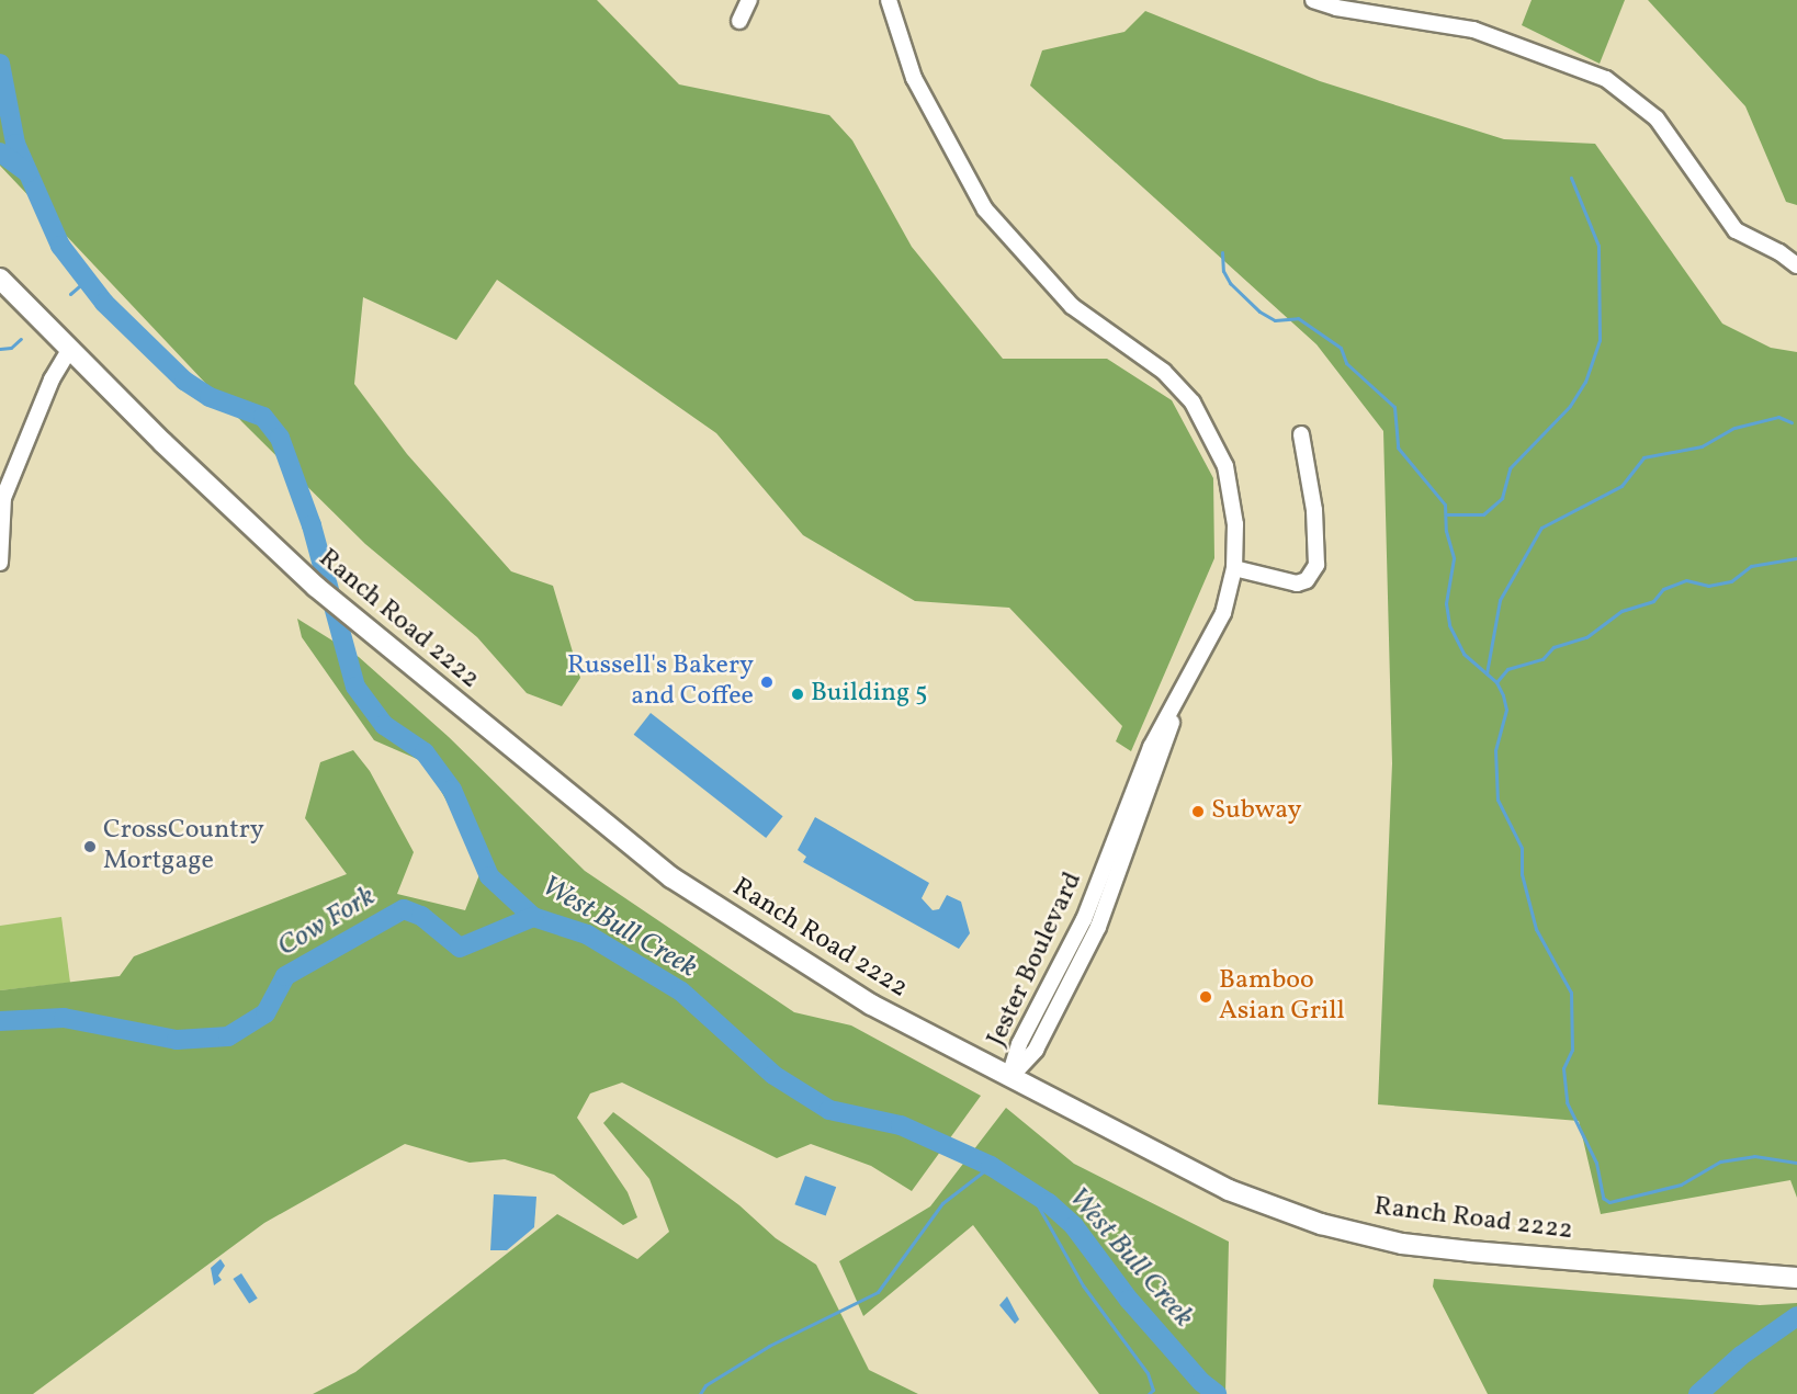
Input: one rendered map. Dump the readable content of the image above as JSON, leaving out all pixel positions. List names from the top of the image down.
{
  "streets": {
    "main road": ["Ranch Road 2222"],
    "street": ["Jester Boulevard"]
  },
  "crossings": [
    ["Ranch Road 2222", "Jester Boulevard"]
  ],
  "water": ["Cow Fork", "West Bull Creek"],
  "places": [
    "Russell's Bakery and Coffee",
    "Building 5",
    "Subway",
    "CrossCountry Mortgage",
    "Bamboo Asian Grill"
  ]
}
